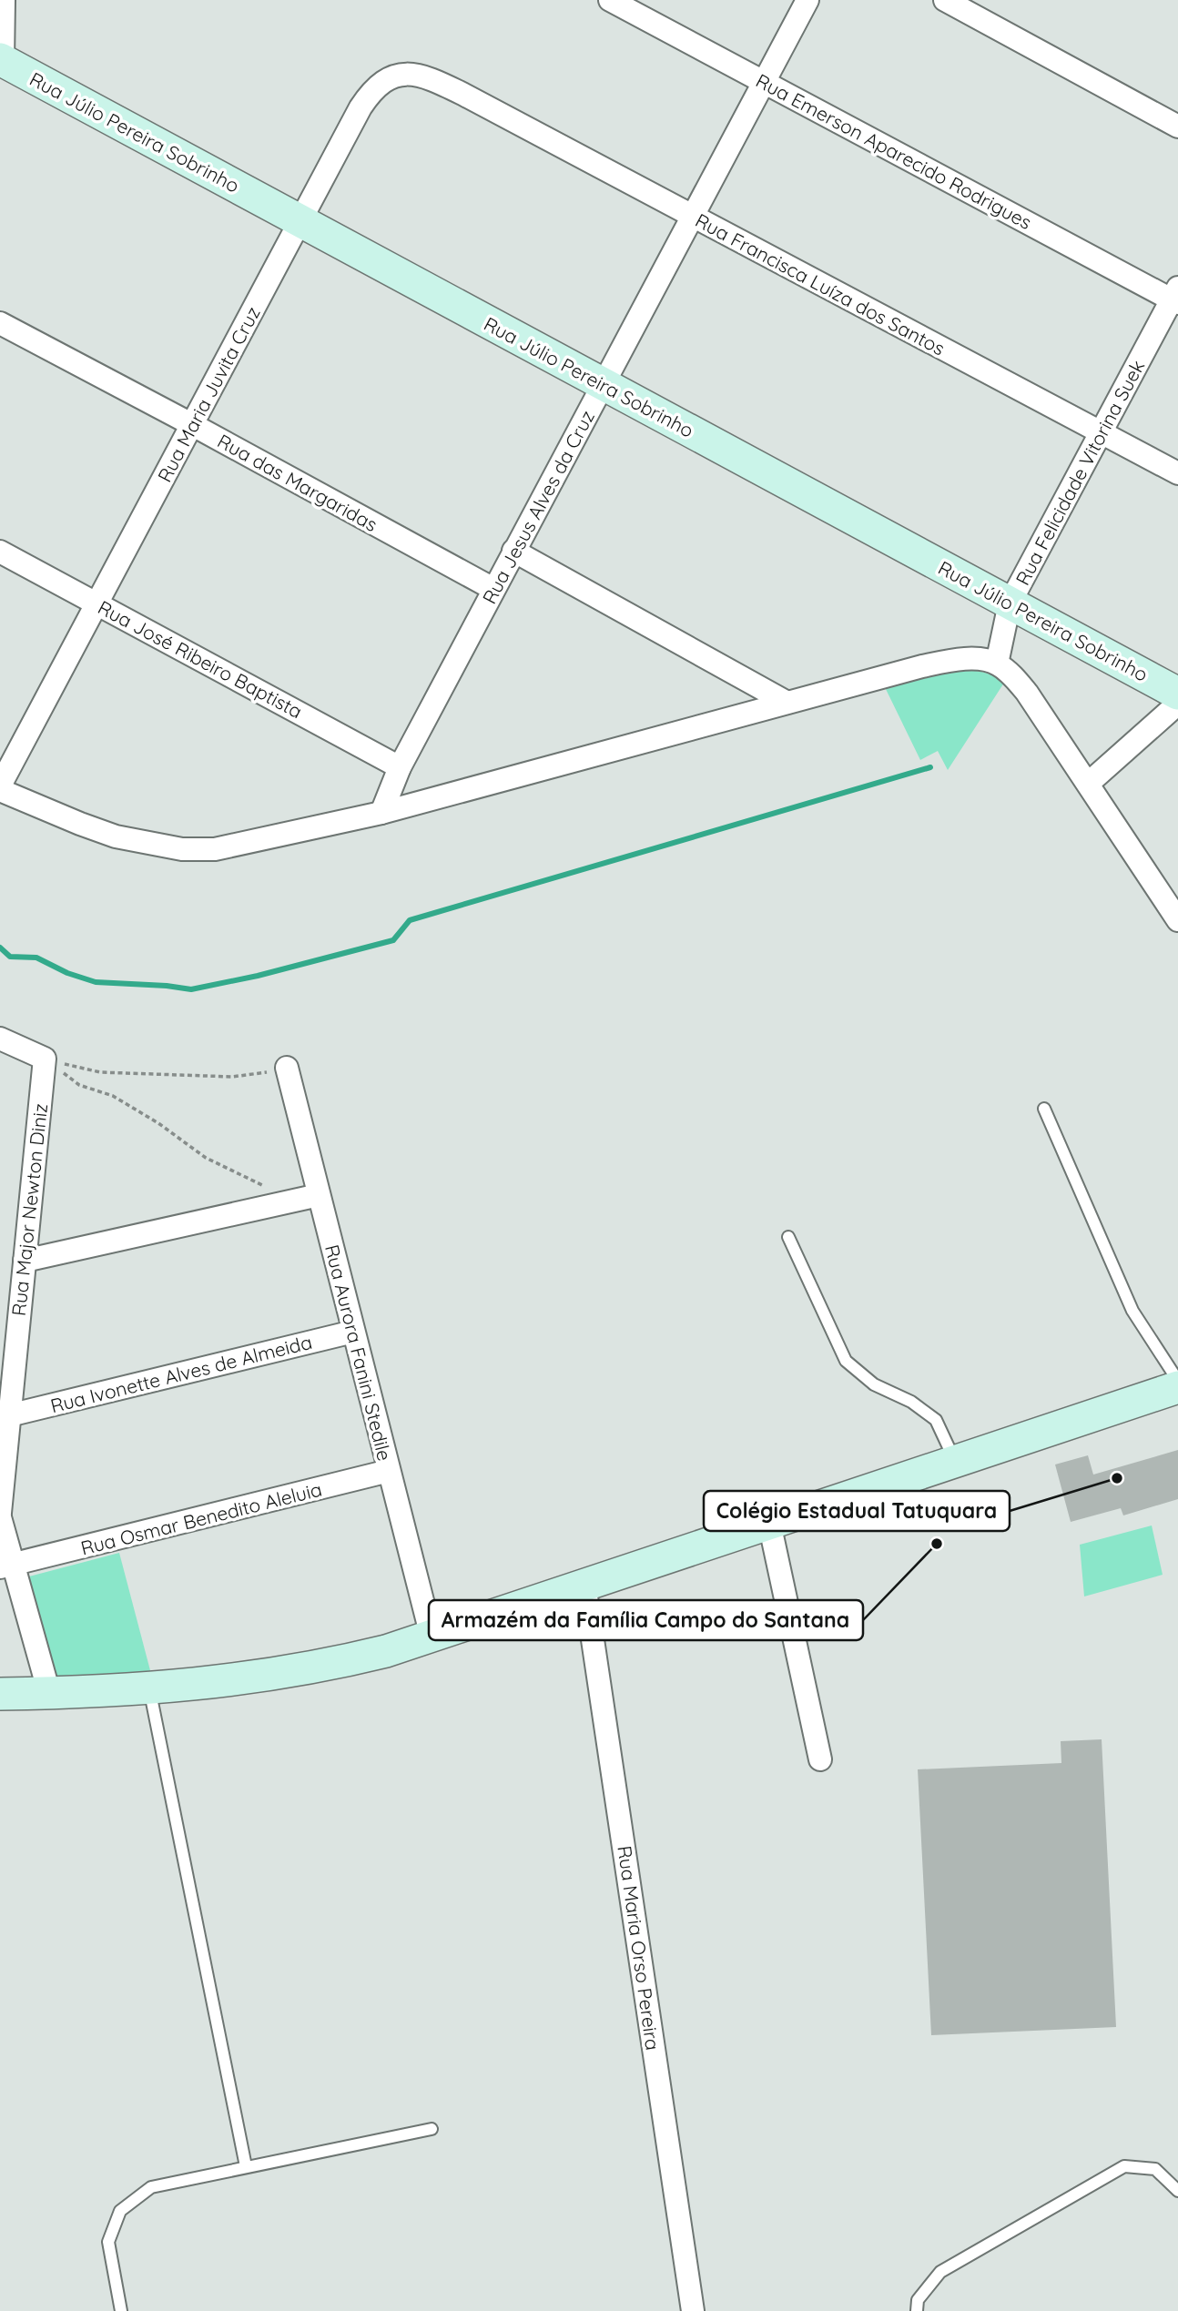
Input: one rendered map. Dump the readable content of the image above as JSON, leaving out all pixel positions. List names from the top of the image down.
{
  "streets": {
    "main road": ["Rua Júlio Pereira Sobrinho"],
    "street": [
      "Rua Emerson Aparecido Rodrigues",
      "Rua Francisca Luíza dos Santos",
      "Rua Maria Juvita Cruz",
      "Rua Felicidade Vitorina Suek",
      "Rua das Margaridas",
      "Rua Jesus Alves da Cruz",
      "Rua José Ribeiro Baptista",
      "Rua Major Newton Diniz",
      "Rua Aurora Fanini Stedile",
      "Rua Ivonette Alves de Almeida",
      "Rua Osmar Benedito Aleluia",
      "Rua Maria Orso Pereira"
    ]
  },
  "crossings": [
    ["Rua Júlio Pereira Sobrinho", "Rua Maria Juvita Cruz"],
    ["Rua Júlio Pereira Sobrinho", "Rua Felicidade Vitorina Suek"],
    ["Rua Júlio Pereira Sobrinho", "Rua Jesus Alves da Cruz"],
    ["Rua Emerson Aparecido Rodrigues", "Rua Felicidade Vitorina Suek"],
    ["Rua Emerson Aparecido Rodrigues", "Rua Jesus Alves da Cruz"],
    ["Rua Francisca Luíza dos Santos", "Rua Maria Juvita Cruz"],
    ["Rua Francisca Luíza dos Santos", "Rua Felicidade Vitorina Suek"],
    ["Rua Francisca Luíza dos Santos", "Rua Jesus Alves da Cruz"],
    ["Rua Maria Juvita Cruz", "Rua das Margaridas"],
    ["Rua Maria Juvita Cruz", "Rua José Ribeiro Baptista"],
    ["Rua das Margaridas", "Rua Jesus Alves da Cruz"],
    ["Rua Jesus Alves da Cruz", "Rua José Ribeiro Baptista"],
    ["Rua Major Newton Diniz", "Rua Ivonette Alves de Almeida"],
    ["Rua Major Newton Diniz", "Rua Osmar Benedito Aleluia"],
    ["Rua Aurora Fanini Stedile", "Rua Ivonette Alves de Almeida"],
    ["Rua Aurora Fanini Stedile", "Rua Osmar Benedito Aleluia"]
  ],
  "places": ["Colégio Estadual Tatuquara", "Armazém da Família Campo do Santana"]
}
